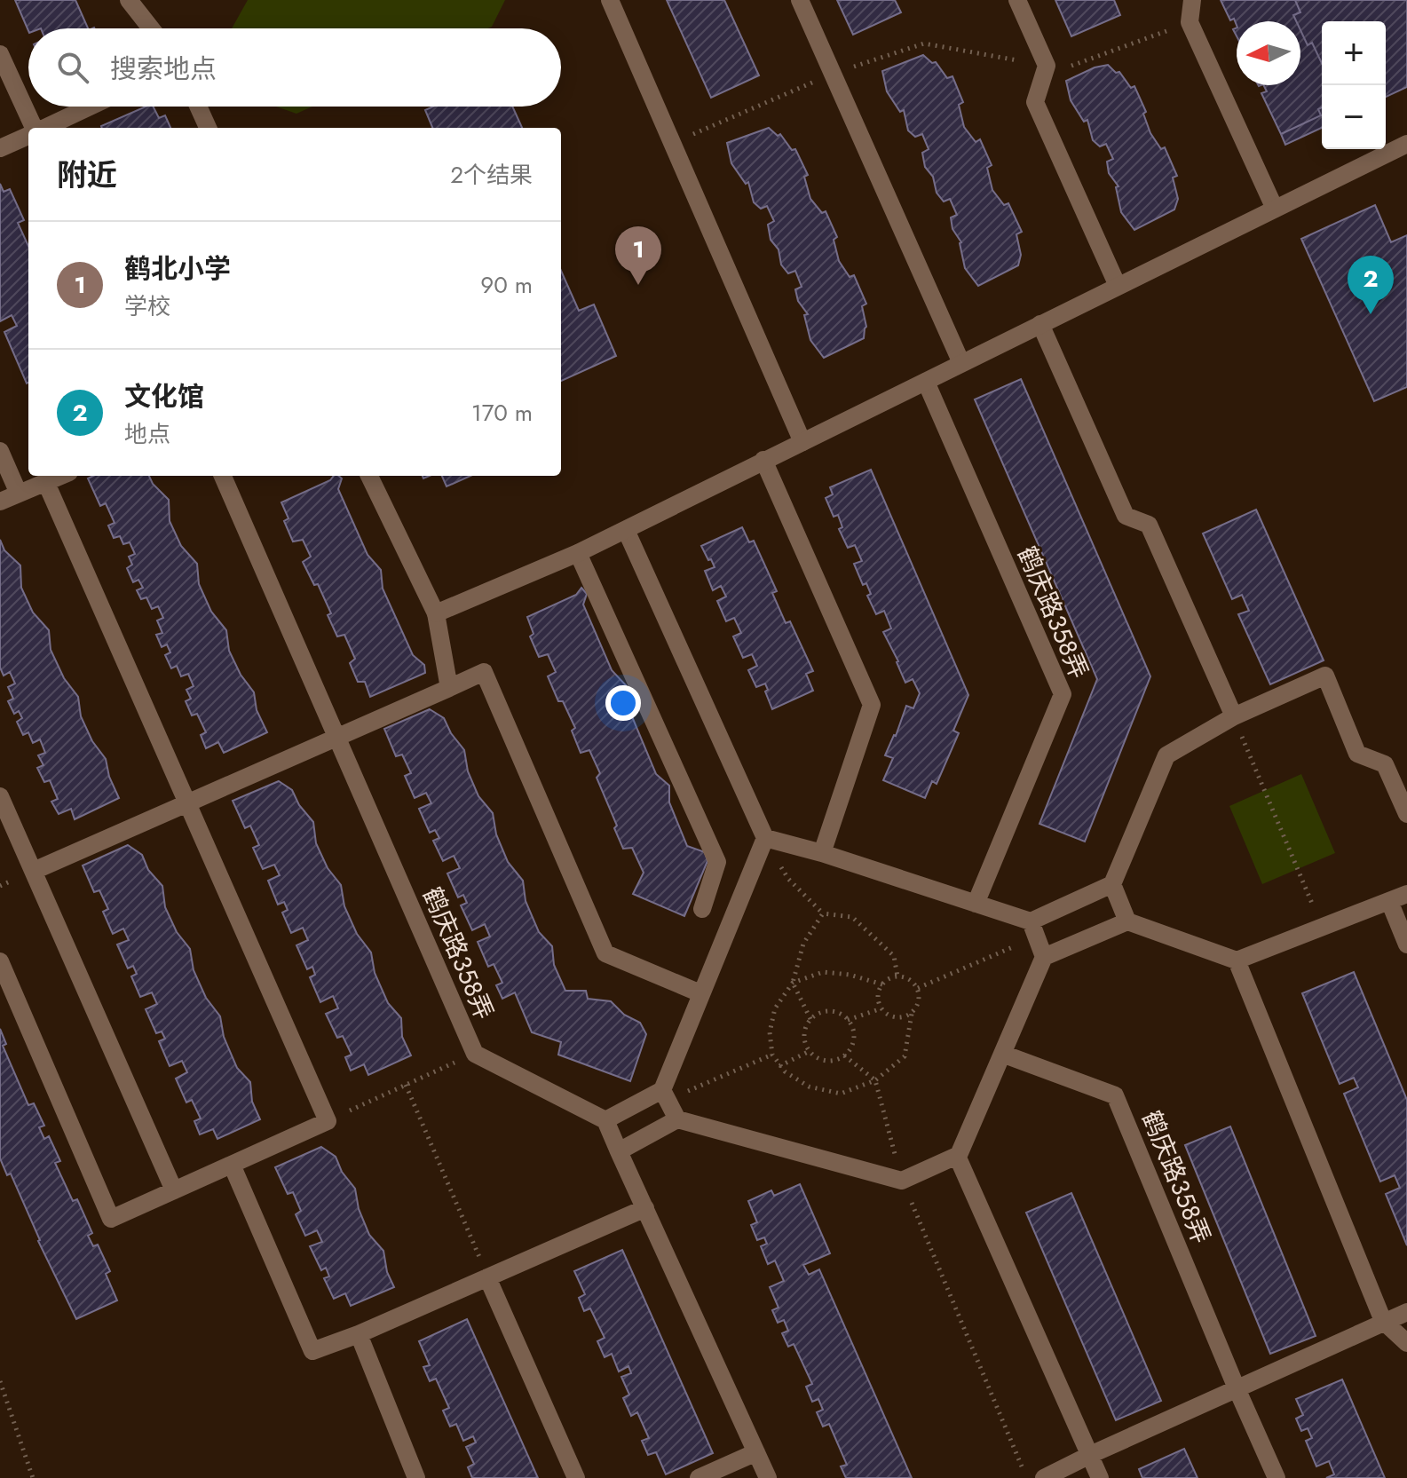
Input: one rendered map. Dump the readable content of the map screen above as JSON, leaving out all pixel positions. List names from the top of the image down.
{
  "streets": {
    "street": ["鹤庆路358弄"]
  },
  "north": "left",
  "page": {
    "map_buttons": ["+", "−"],
    "search": "搜索地点",
    "heading": ["附近", "2个结果"],
    "list": [
      {
        "mark": "1",
        "name": "鹤北小学",
        "note": "学校",
        "value": "90 m"
      },
      {
        "mark": "2",
        "name": "文化馆",
        "note": "地点",
        "value": "170 m"
      }
    ],
    "pins": ["1", "2"]
  }
}
